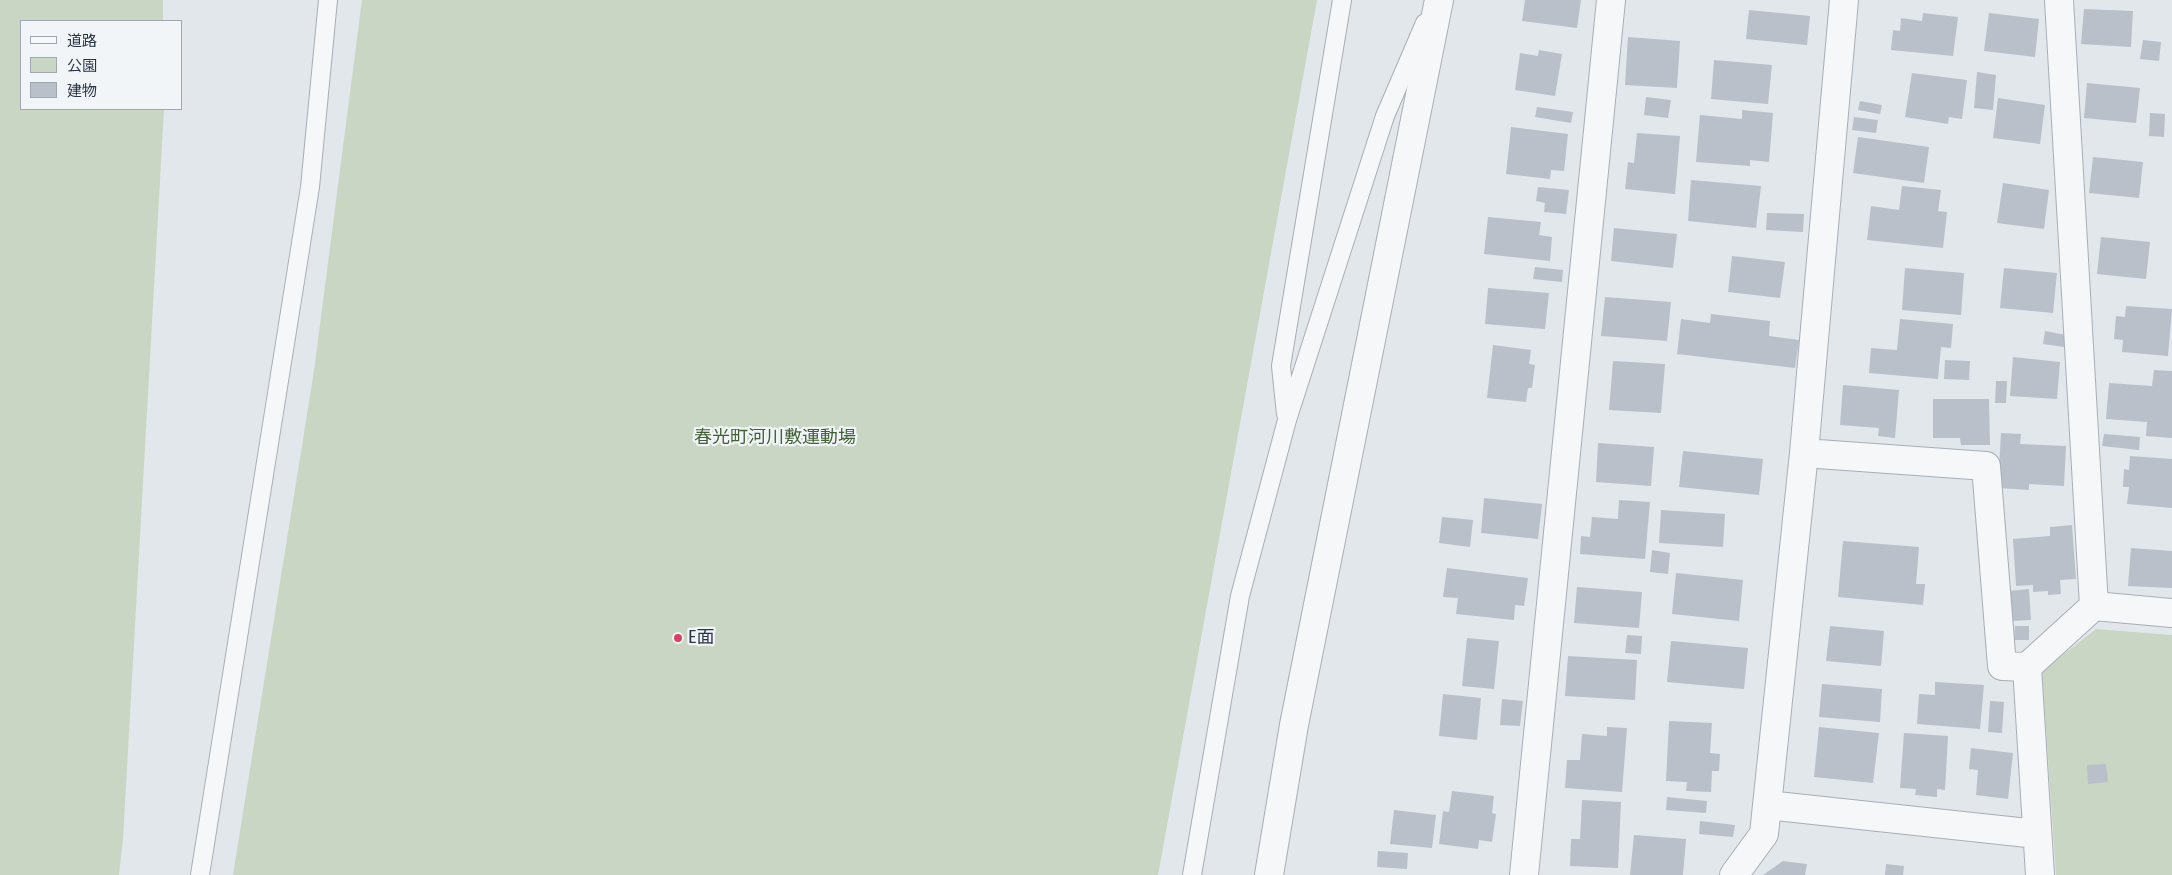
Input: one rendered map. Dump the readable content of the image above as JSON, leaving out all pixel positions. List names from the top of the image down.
{
  "parks": ["春光町河川敷運動場"],
  "places": ["E面"],
  "legend": ["道路", "公園", "建物"]
}
